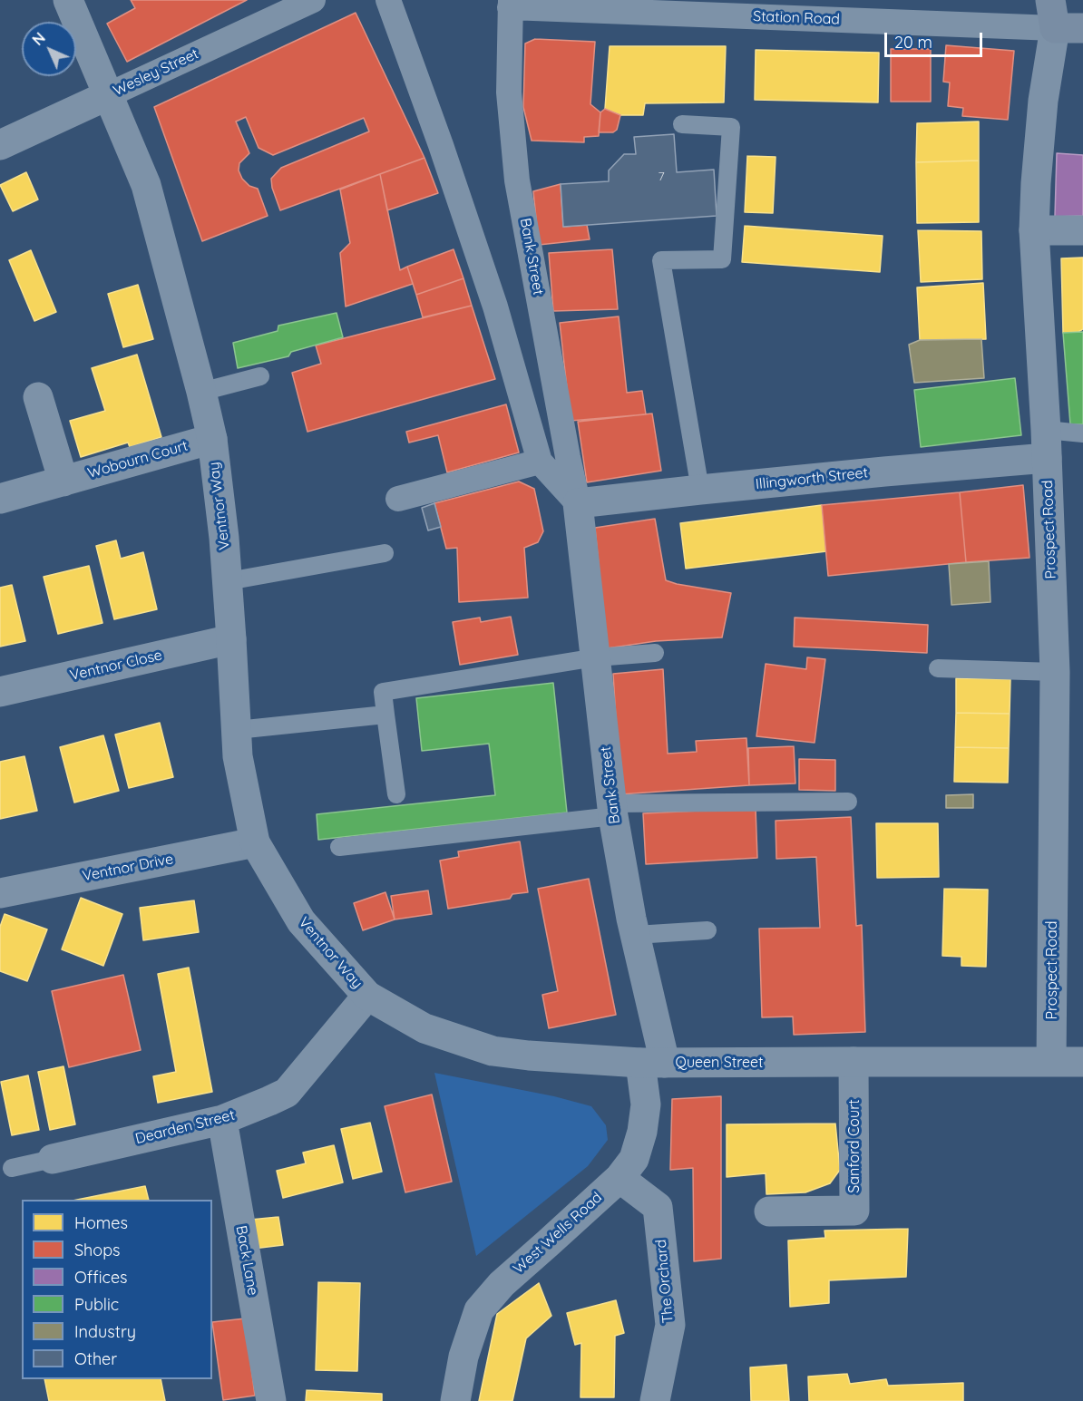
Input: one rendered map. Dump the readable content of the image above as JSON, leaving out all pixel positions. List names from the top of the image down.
{
  "streets": {
    "street": [
      "Station Road",
      "Wesley Street",
      "Bank Street",
      "Wobourn Court",
      "Illingworth Street",
      "Ventnor Way",
      "Prospect Road",
      "Ventnor Close",
      "Ventnor Drive",
      "Queen Street",
      "Dearden Street",
      "Sanford Court",
      "West Wells Road",
      "Back Lane",
      "The Orchard"
    ]
  },
  "crossings": [
    ["Station Road", "Bank Street"],
    ["Station Road", "Prospect Road"],
    ["Wesley Street", "Ventnor Way"],
    ["Bank Street", "Illingworth Street"],
    ["Bank Street", "Queen Street"],
    ["Bank Street", "West Wells Road"],
    ["Wobourn Court", "Ventnor Way"],
    ["Illingworth Street", "Prospect Road"],
    ["Ventnor Way", "Ventnor Close"],
    ["Ventnor Way", "Ventnor Drive"],
    ["Ventnor Way", "Queen Street"],
    ["Ventnor Way", "Dearden Street"],
    ["Prospect Road", "Queen Street"],
    ["Queen Street", "Dearden Street"],
    ["Queen Street", "Sanford Court"],
    ["Queen Street", "West Wells Road"],
    ["Dearden Street", "Back Lane"],
    ["West Wells Road", "The Orchard"]
  ],
  "house_numbers": ["7"],
  "legend": [
    "Homes",
    "Shops",
    "Offices",
    "Public",
    "Industry",
    "Other"
  ],
  "scale_bar": "20 m",
  "north": "top left"
}
